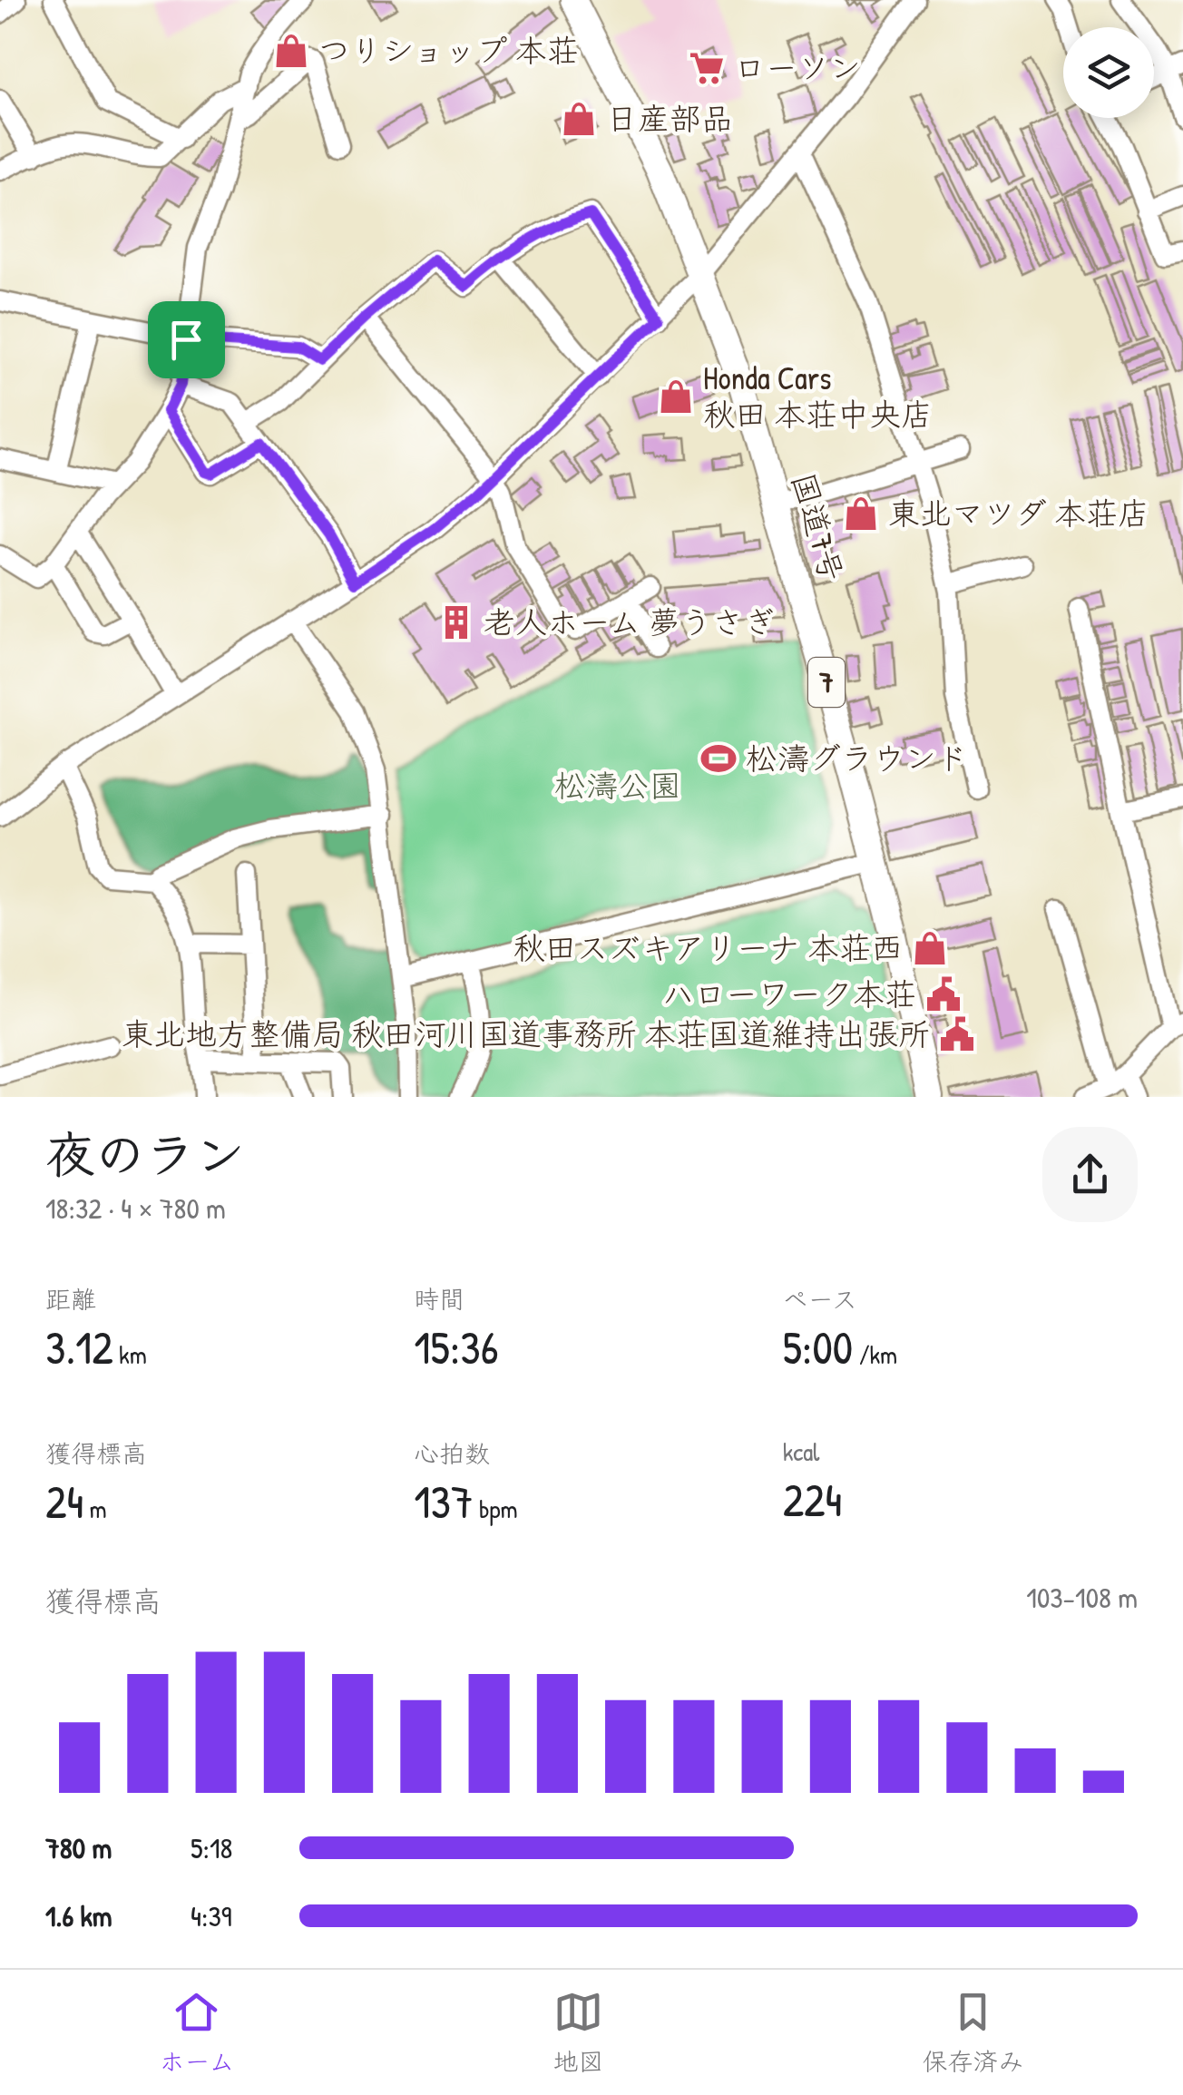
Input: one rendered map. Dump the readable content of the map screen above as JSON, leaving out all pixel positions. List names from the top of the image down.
{
  "streets": {
    "highway": ["国道7号", "7"]
  },
  "parks": ["松濤公園"],
  "places": {
    "shop": [
      "つりショップ 本荘",
      "日産部品",
      "Honda Cars 秋田 本荘中央店",
      "東北マツダ 本荘店",
      "秋田スズキアリーナ 本荘西"
    ],
    "supermarket": ["ローソン"],
    "building": ["老人ホーム 夢うさぎ"],
    "sports": ["松濤グラウンド"],
    "public building": ["ハローワーク本荘", "東北地方整備局 秋田河川国道事務所 本荘国道維持出張所"]
  },
  "page": {
    "heading": ["夜のラン", "18:32 · 4 × 780 m"],
    "stats": [
      ["距離", "3.12 km"],
      ["時間", "15:36"],
      ["ペース", "5:00 /km"],
      ["獲得標高", "24 m"],
      ["心拍数", "137 bpm"],
      ["kcal", "224"]
    ],
    "chart": ["獲得標高", "103–108 m"],
    "list": [
      {
        "name": "780 m",
        "note": "5:18"
      },
      {
        "name": "1.6 km",
        "note": "4:39"
      }
    ],
    "tabs": ["ホーム", "地図", "保存済み"]
  }
}
